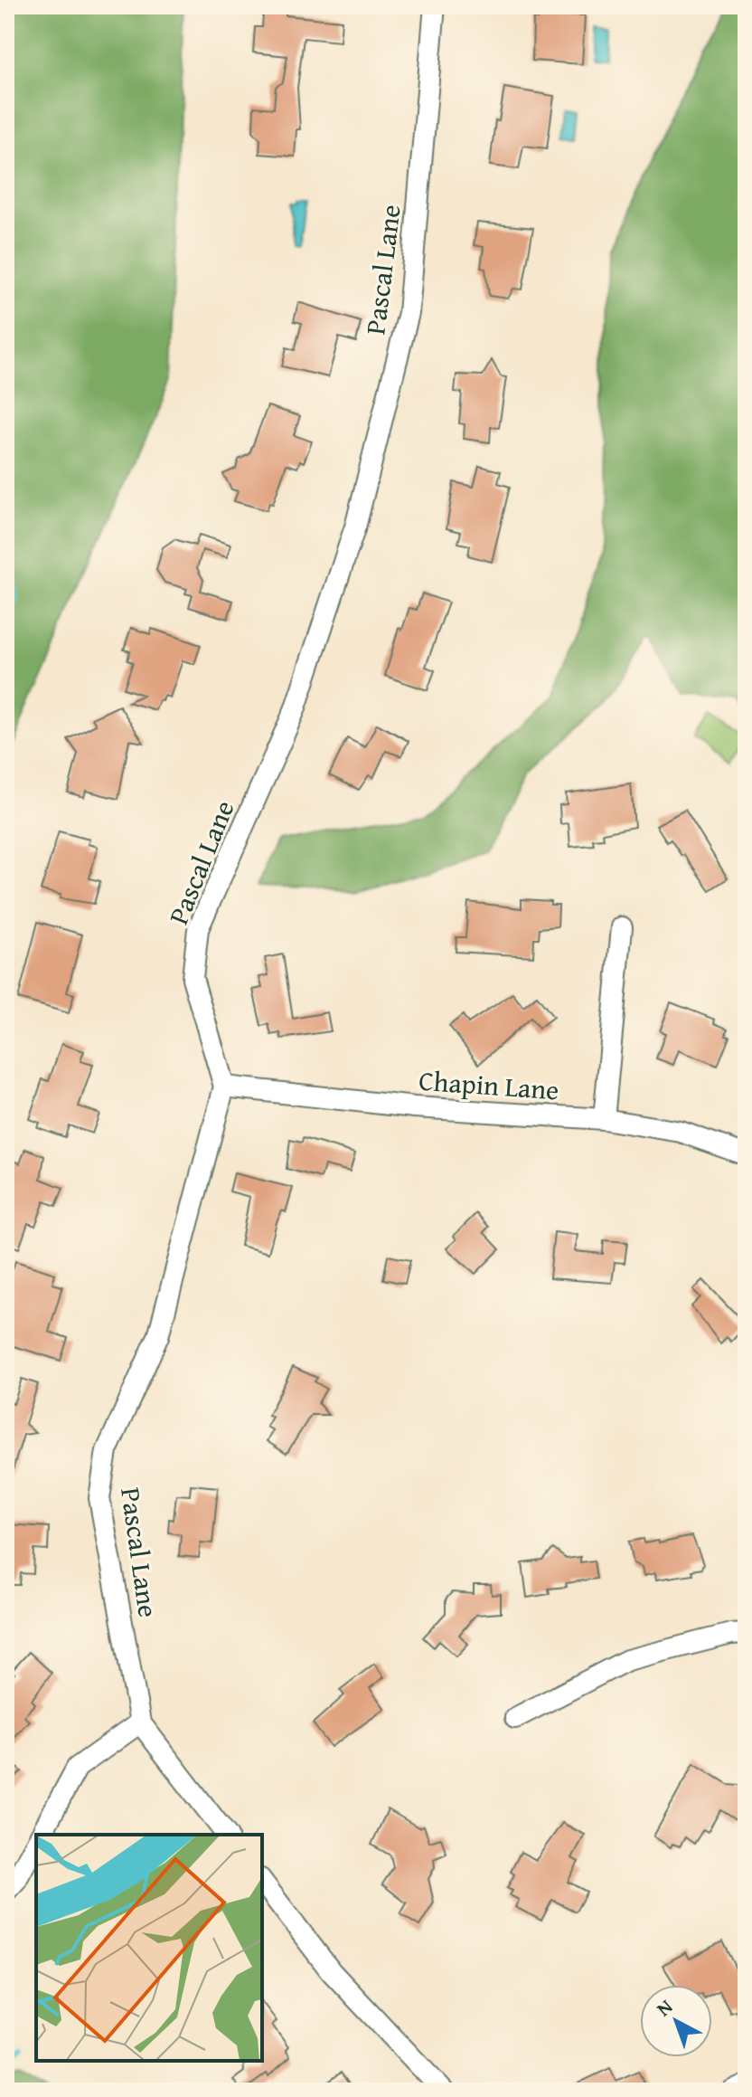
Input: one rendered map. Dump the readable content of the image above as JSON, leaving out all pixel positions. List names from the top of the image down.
{
  "streets": {
    "street": ["Pascal Lane", "Chapin Lane"]
  },
  "crossings": [
    ["Pascal Lane", "Chapin Lane"]
  ],
  "north": "top left"
}
